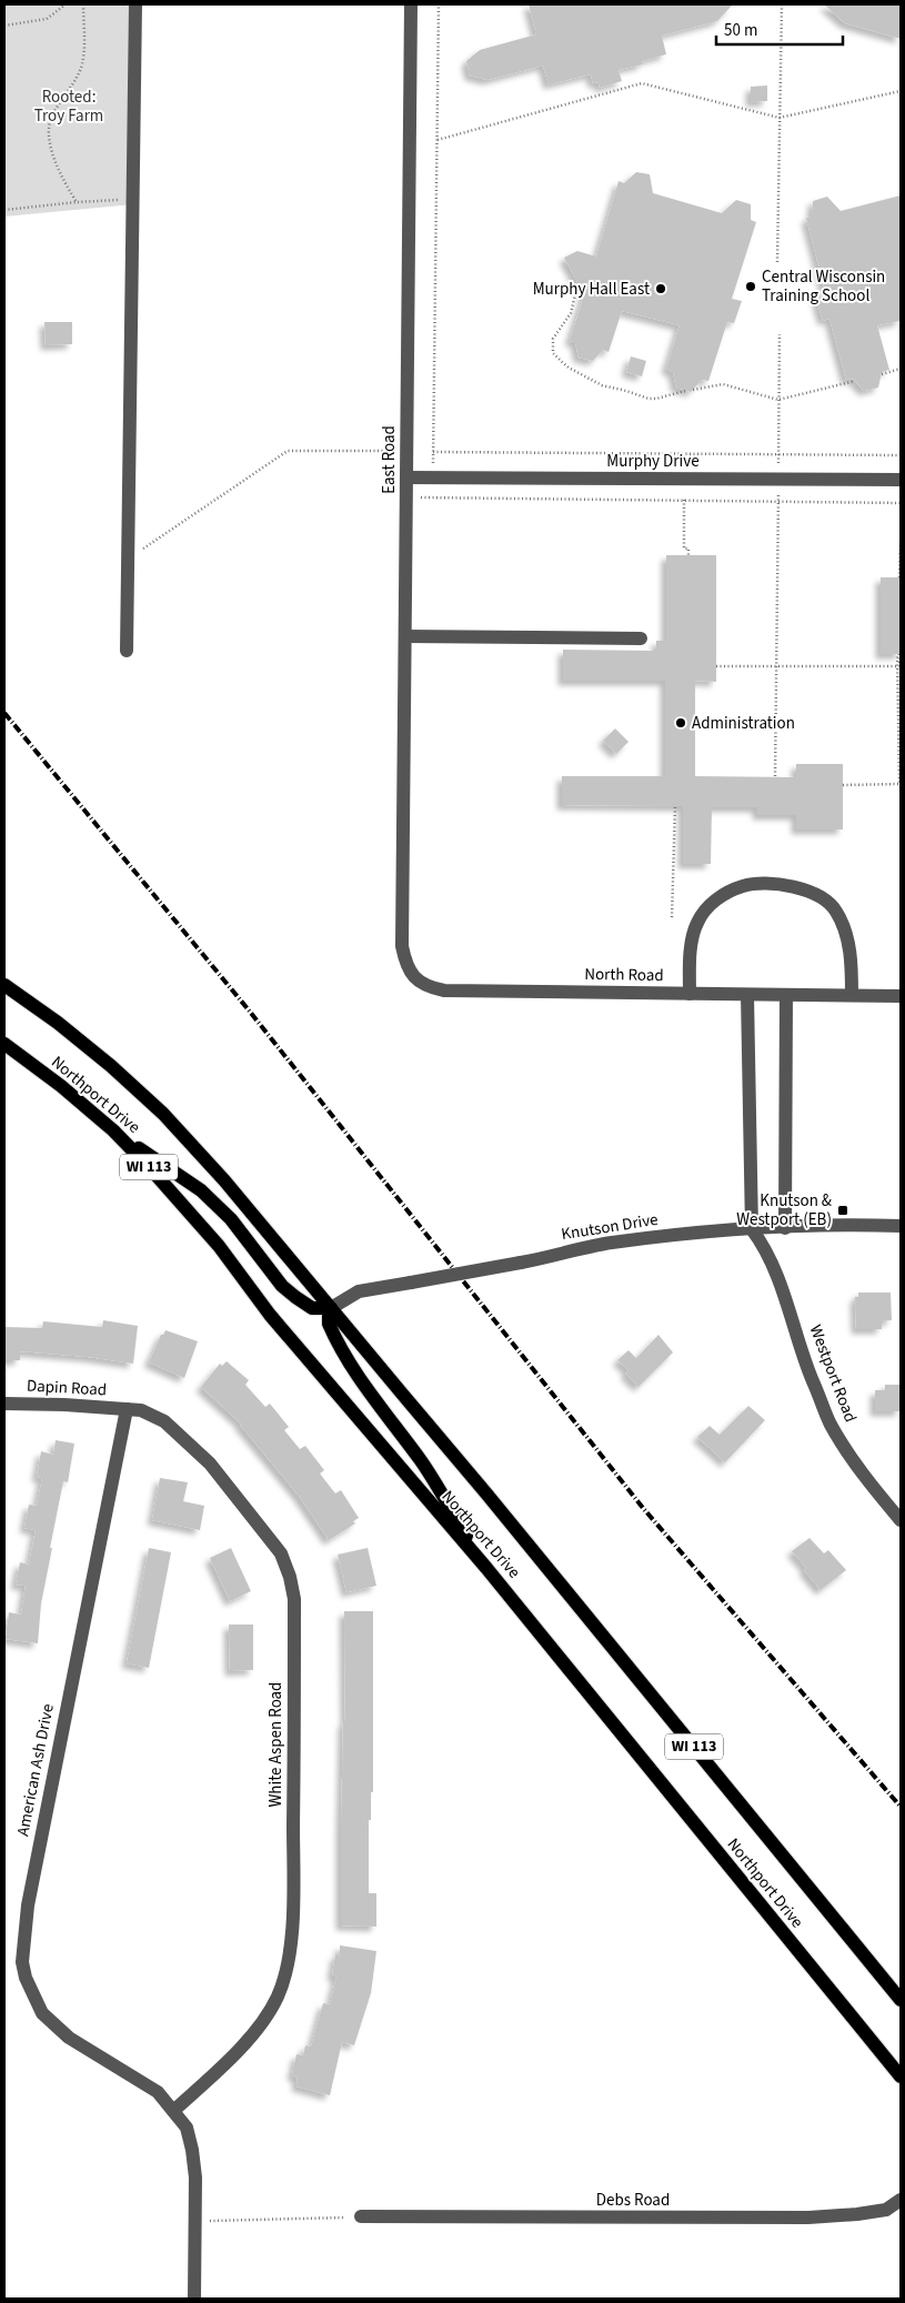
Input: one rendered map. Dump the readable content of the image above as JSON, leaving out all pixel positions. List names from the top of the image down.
{
  "streets": {
    "main road": ["Northport Drive", "WI 113"],
    "street": [
      "East Road",
      "Murphy Drive",
      "North Road",
      "Knutson Drive",
      "Westport Road",
      "Dapin Road",
      "White Aspen Road",
      "American Ash Drive",
      "Debs Road"
    ]
  },
  "crossings": [
    ["East Road", "Murphy Drive"],
    ["East Road", "North Road"],
    ["Northport Drive", "Knutson Drive"],
    ["Knutson Drive", "Westport Road"],
    ["Dapin Road", "White Aspen Road"],
    ["Dapin Road", "American Ash Drive"],
    ["White Aspen Road", "American Ash Drive"]
  ],
  "parks": ["Rooted: Troy Farm"],
  "places": {
    "other": ["Central Wisconsin Training School", "Murphy Hall East", "Administration"],
    "transit": ["Knutson & Westport (EB)"]
  },
  "scale_bar": "50 m"
}
